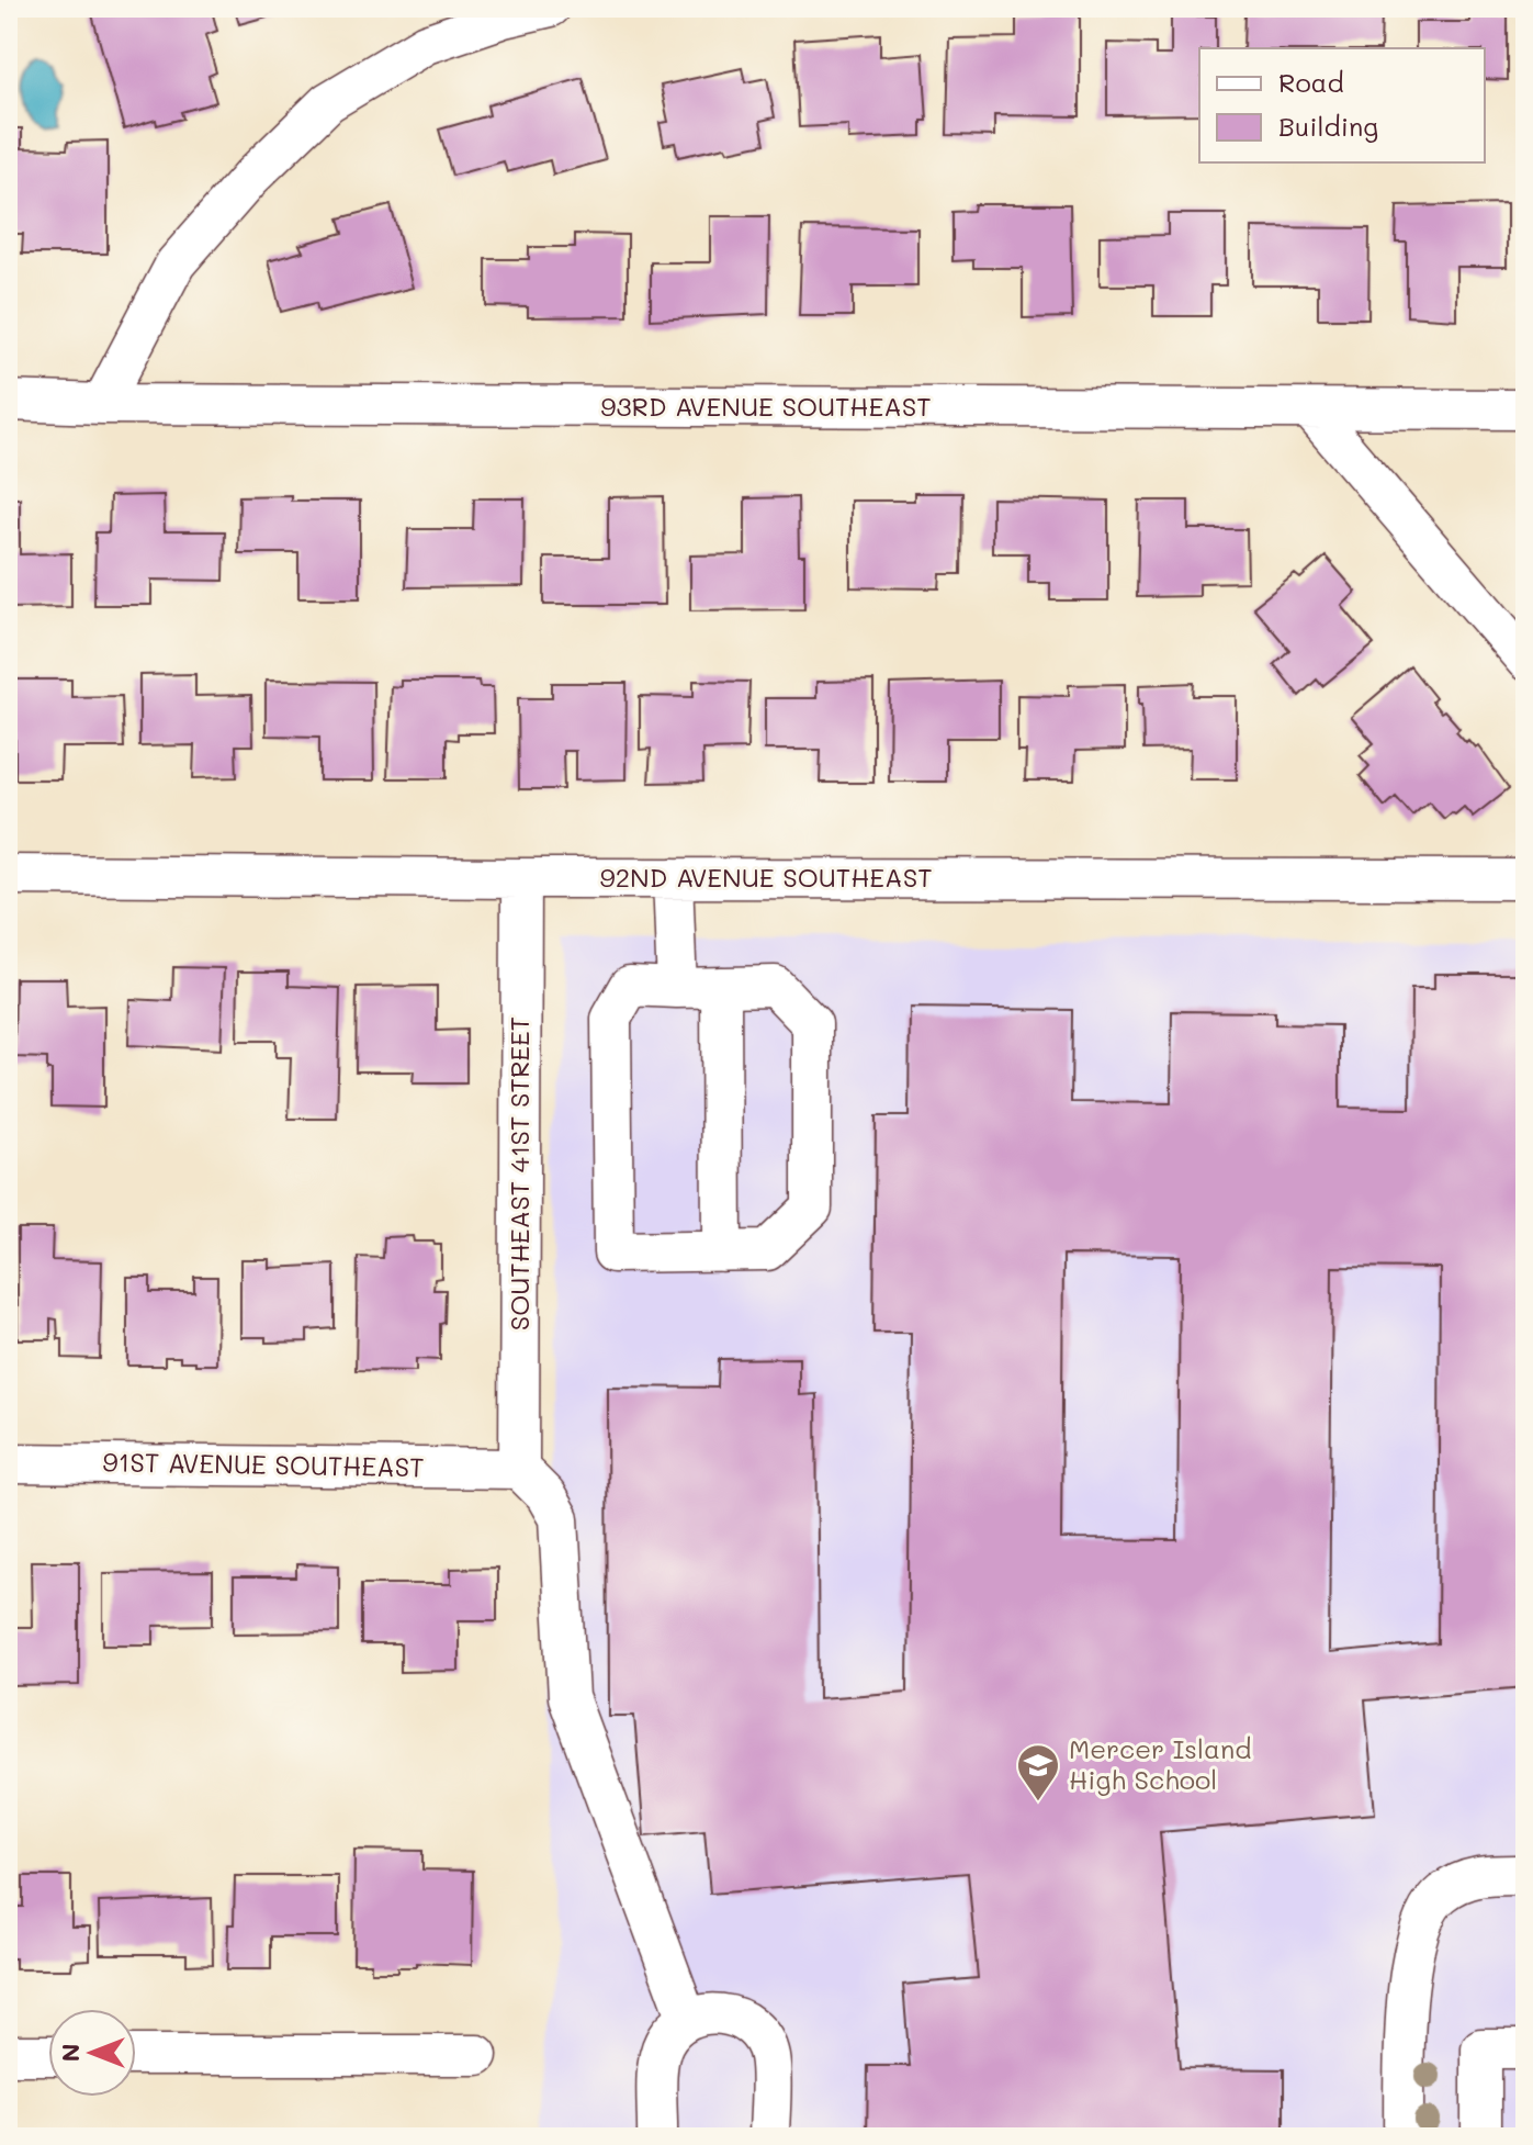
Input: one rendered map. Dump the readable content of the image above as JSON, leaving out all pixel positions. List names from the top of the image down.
{
  "streets": {
    "street": [
      "93RD AVENUE SOUTHEAST",
      "92ND AVENUE SOUTHEAST",
      "SOUTHEAST 41ST STREET",
      "91ST AVENUE SOUTHEAST"
    ]
  },
  "crossings": [
    ["92ND AVENUE SOUTHEAST", "SOUTHEAST 41ST STREET"],
    ["SOUTHEAST 41ST STREET", "91ST AVENUE SOUTHEAST"]
  ],
  "places": {
    "school or university": ["Mercer Island High School"]
  },
  "legend": ["Road", "Building"],
  "north": "left"
}
